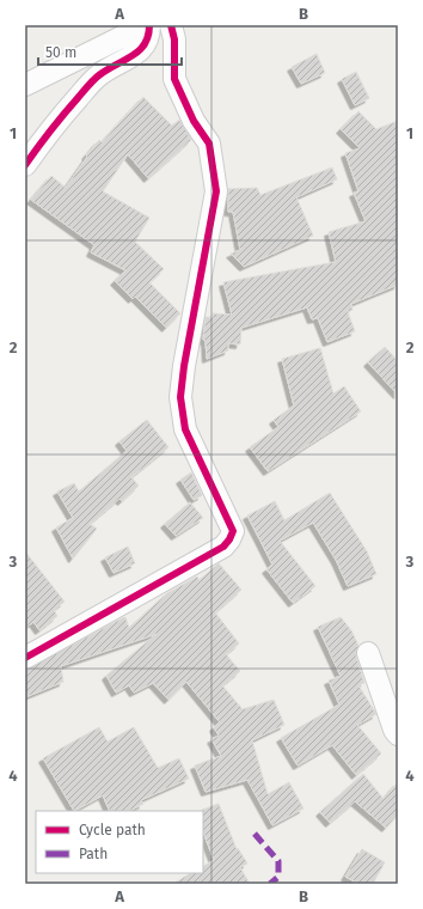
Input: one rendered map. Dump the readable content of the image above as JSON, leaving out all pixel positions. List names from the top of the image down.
{
  "legend": ["Cycle path", "Path"],
  "scale_bar": "50 m",
  "grid": {
    "columns": ["A", "B"],
    "rows": [
      "1",
      "2",
      "3",
      "4"
    ]
  }
}
